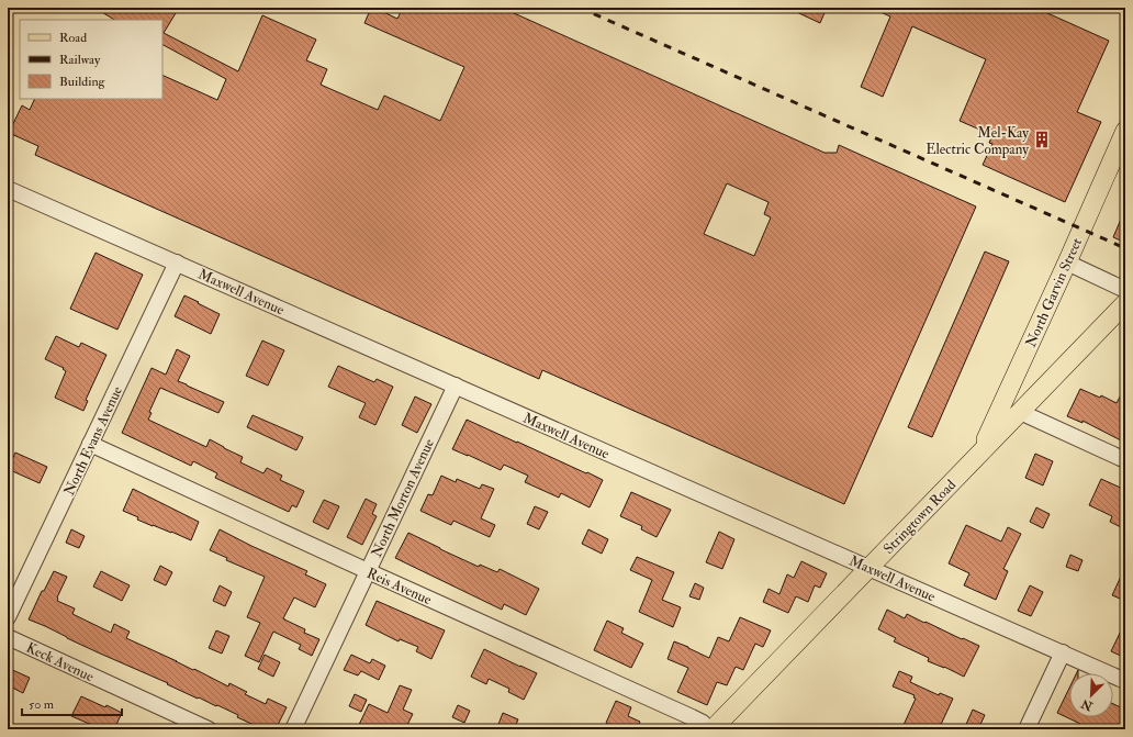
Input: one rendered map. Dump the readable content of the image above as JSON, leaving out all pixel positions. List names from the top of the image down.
{
  "streets": {
    "main road": ["North Garvin Street", "Stringtown Road"],
    "street": [
      "Maxwell Avenue",
      "North Evans Avenue",
      "North Morton Avenue",
      "Reis Avenue",
      "Keck Avenue"
    ]
  },
  "crossings": [
    ["Maxwell Avenue", "North Evans Avenue"],
    ["Maxwell Avenue", "North Morton Avenue"],
    ["Maxwell Avenue", "Stringtown Road"],
    ["North Garvin Street", "Stringtown Road"],
    ["North Evans Avenue", "Reis Avenue"],
    ["North Morton Avenue", "Reis Avenue"],
    ["Stringtown Road", "Reis Avenue"]
  ],
  "places": {
    "building": ["Mel-Kay Electric Company"]
  },
  "legend": ["Road", "Railway", "Building"],
  "scale_bar": "50 m",
  "north": "bottom left"
}
